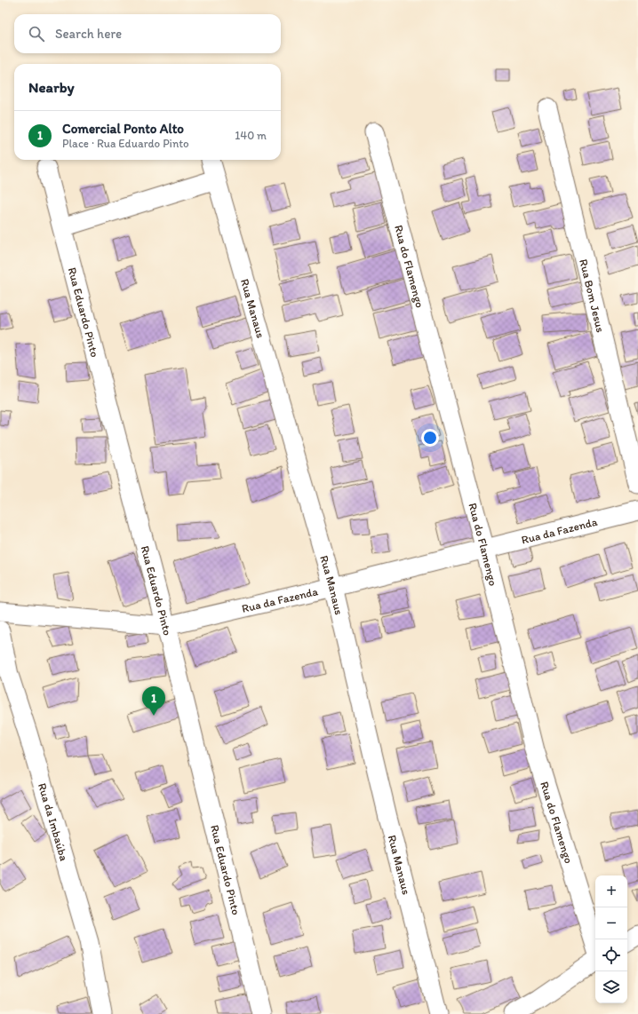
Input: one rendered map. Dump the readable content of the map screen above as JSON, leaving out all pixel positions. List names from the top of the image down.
{
  "streets": {
    "street": [
      "Rua do Flamengo",
      "Rua Bom Jesus",
      "Rua Manaus",
      "Rua Eduardo Pinto",
      "Rua da Fazenda",
      "Rua da Imbaúba"
    ]
  },
  "crossings": [
    ["Rua do Flamengo", "Rua da Fazenda"],
    ["Rua Manaus", "Rua da Fazenda"],
    ["Rua Eduardo Pinto", "Rua da Fazenda"]
  ],
  "page": {
    "search": "Search here",
    "heading": "Nearby",
    "list": [
      {
        "mark": "1",
        "name": "Comercial Ponto Alto",
        "note": "Place · Rua Eduardo Pinto",
        "value": "140 m"
      }
    ],
    "pins": "1",
    "map_buttons": ["+", "−"]
  }
}
